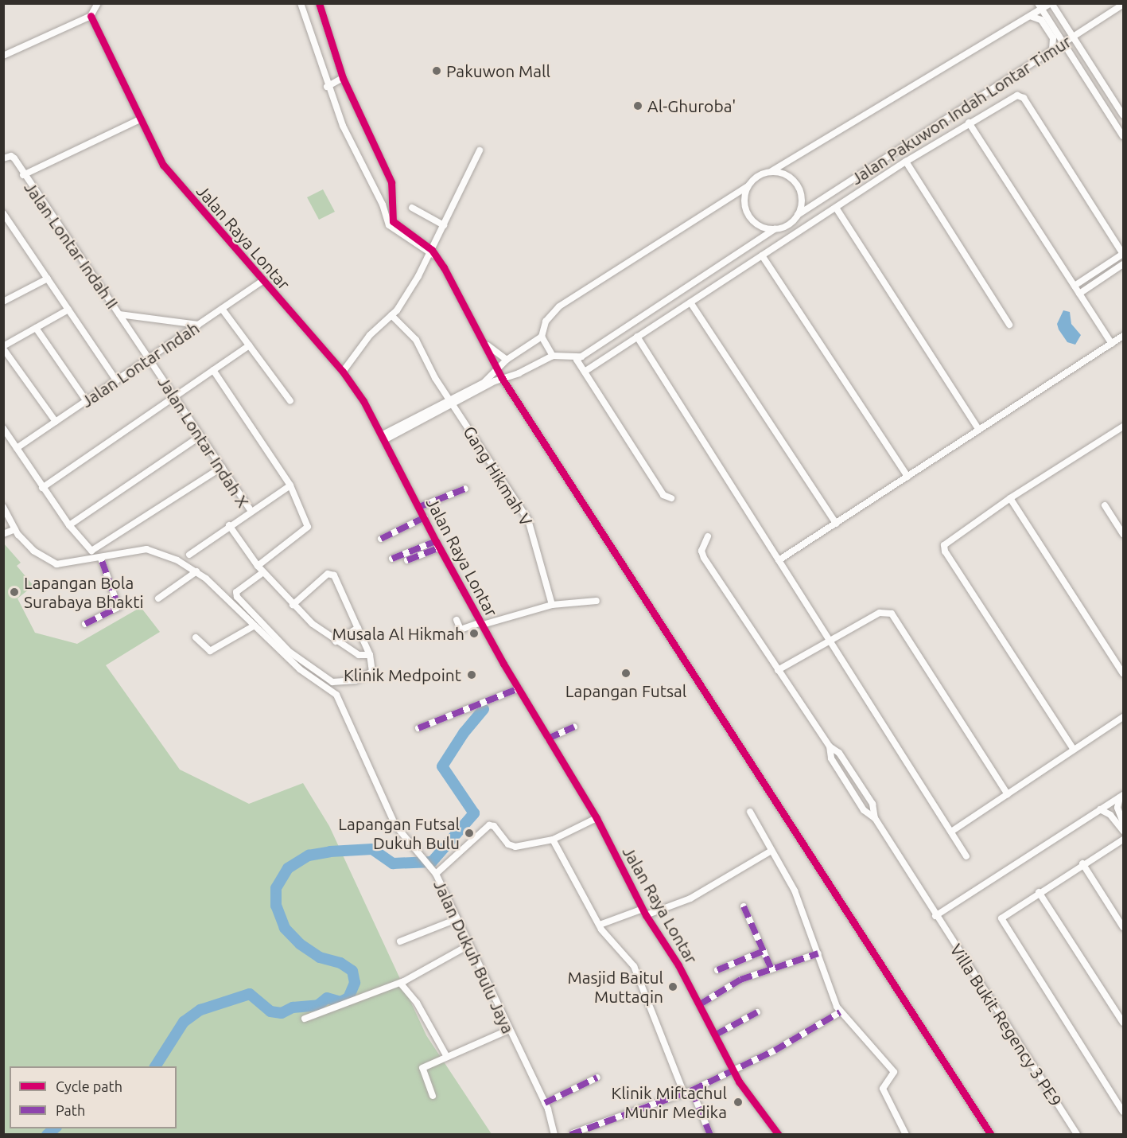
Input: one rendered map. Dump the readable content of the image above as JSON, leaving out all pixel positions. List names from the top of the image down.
{
  "streets": {
    "street": [
      "Jalan Pakuwon Indah Lontar Timur",
      "Jalan Raya Lontar",
      "Jalan Lontar Indah II",
      "Jalan Lontar Indah",
      "Jalan Lontar Indah X",
      "Gang Hikmah V",
      "Jalan Dukuh Bulu Jaya",
      "Villa Bukit Regency 3 PE9"
    ]
  },
  "crossings": [
    ["Jalan Raya Lontar", "Jalan Lontar Indah II"],
    ["Jalan Raya Lontar", "Jalan Lontar Indah"],
    ["Jalan Lontar Indah II", "Jalan Lontar Indah"],
    ["Jalan Lontar Indah II", "Jalan Lontar Indah X"],
    ["Jalan Lontar Indah", "Jalan Lontar Indah X"]
  ],
  "places": [
    "Pakuwon Mall",
    "Al-Ghuroba'",
    "Lapangan Bola Surabaya Bhakti",
    "Musala Al Hikmah",
    "Lapangan Futsal",
    "Klinik Medpoint",
    "Lapangan Futsal Dukuh Bulu",
    "Masjid Baitul Muttaqin",
    "Klinik Miftachul Munir Medika"
  ],
  "legend": ["Cycle path", "Path"]
}
